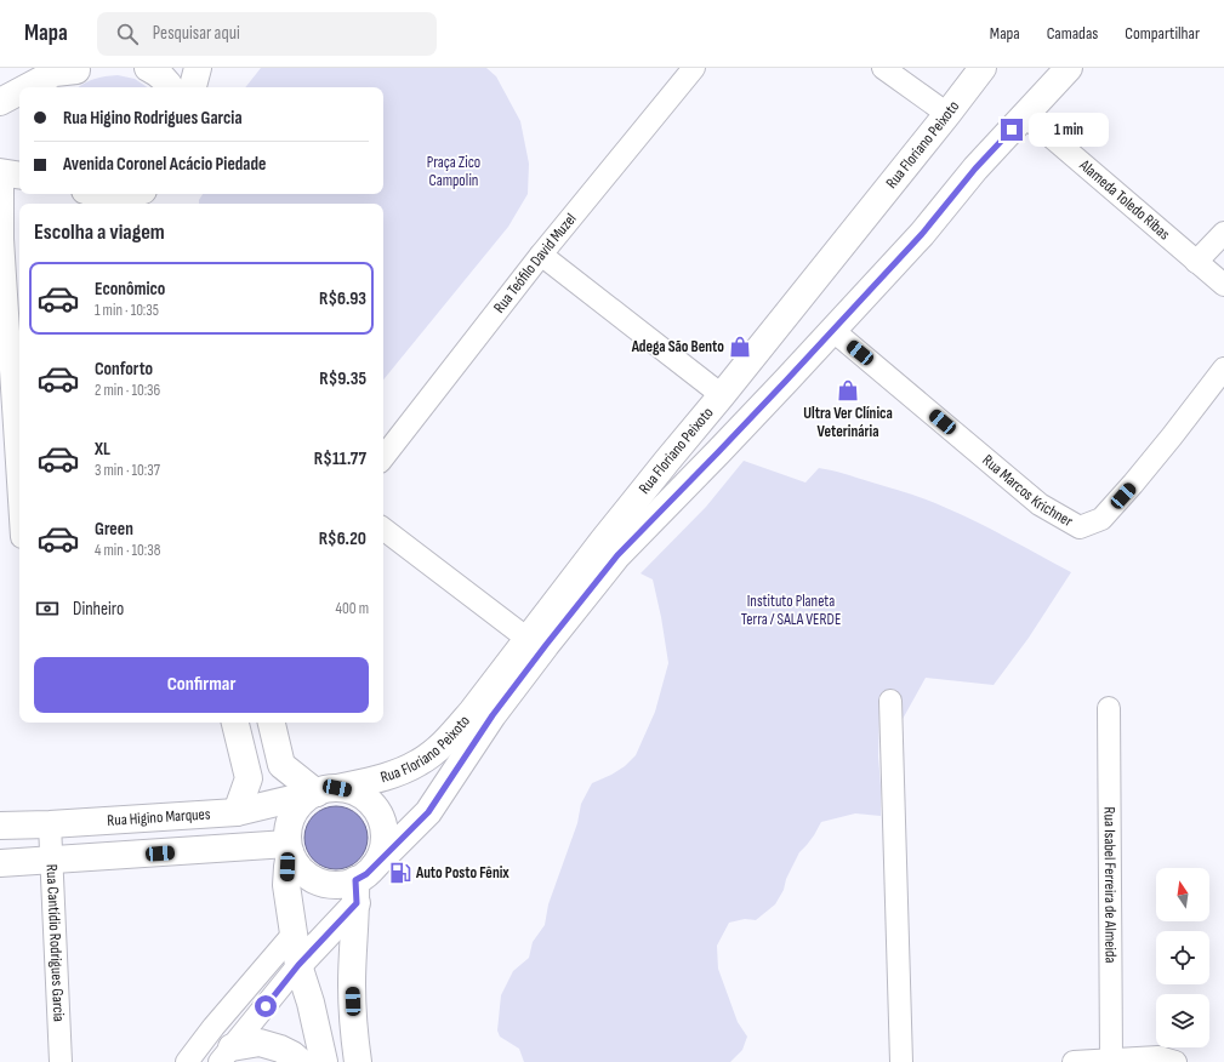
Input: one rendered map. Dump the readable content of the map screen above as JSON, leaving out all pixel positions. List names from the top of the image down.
{
  "streets": {
    "main road": ["Rua Floriano Peixoto", "Rua Higino Marques"],
    "street": [
      "Alameda Toledo Ribas",
      "Rua Teófilo David Muzel",
      "Rua Marcos Krichner",
      "Rua Isabel Ferreira de Almeida",
      "Rua Cantídio Rodrigues Garcia"
    ]
  },
  "crossings": [
    ["Rua Floriano Peixoto", "Rua Higino Marques"],
    ["Rua Higino Marques", "Rua Cantídio Rodrigues Garcia"]
  ],
  "parks": ["Praça Zico Campolin", "Instituto Planeta Terra / SALA VERDE"],
  "places": {
    "shop": ["Adega São Bento", "Ultra Ver Clínica Veterinária"],
    "fuel station": ["Auto Posto Fênix"]
  },
  "north": "top",
  "page": {
    "header": "Mapa",
    "search": "Pesquisar aqui",
    "nav": ["Mapa", "Camadas", "Compartilhar"],
    "banner": ["Rua Higino Rodrigues Garcia", "Avenida Coronel Acácio Piedade"],
    "bubble": "1 min",
    "heading": "Escolha a viagem",
    "list": [
      {
        "name": "Econômico",
        "note": "1 min · 10:35",
        "value": "R$6.93"
      },
      {
        "name": "Conforto",
        "note": "2 min · 10:36",
        "value": "R$9.35"
      },
      {
        "name": "XL",
        "note": "3 min · 10:37",
        "value": "R$11.77"
      },
      {
        "name": "Green",
        "note": "4 min · 10:38",
        "value": "R$6.20"
      }
    ],
    "pay": ["Dinheiro", "400 m"],
    "buttons": "Confirmar"
  }
}
